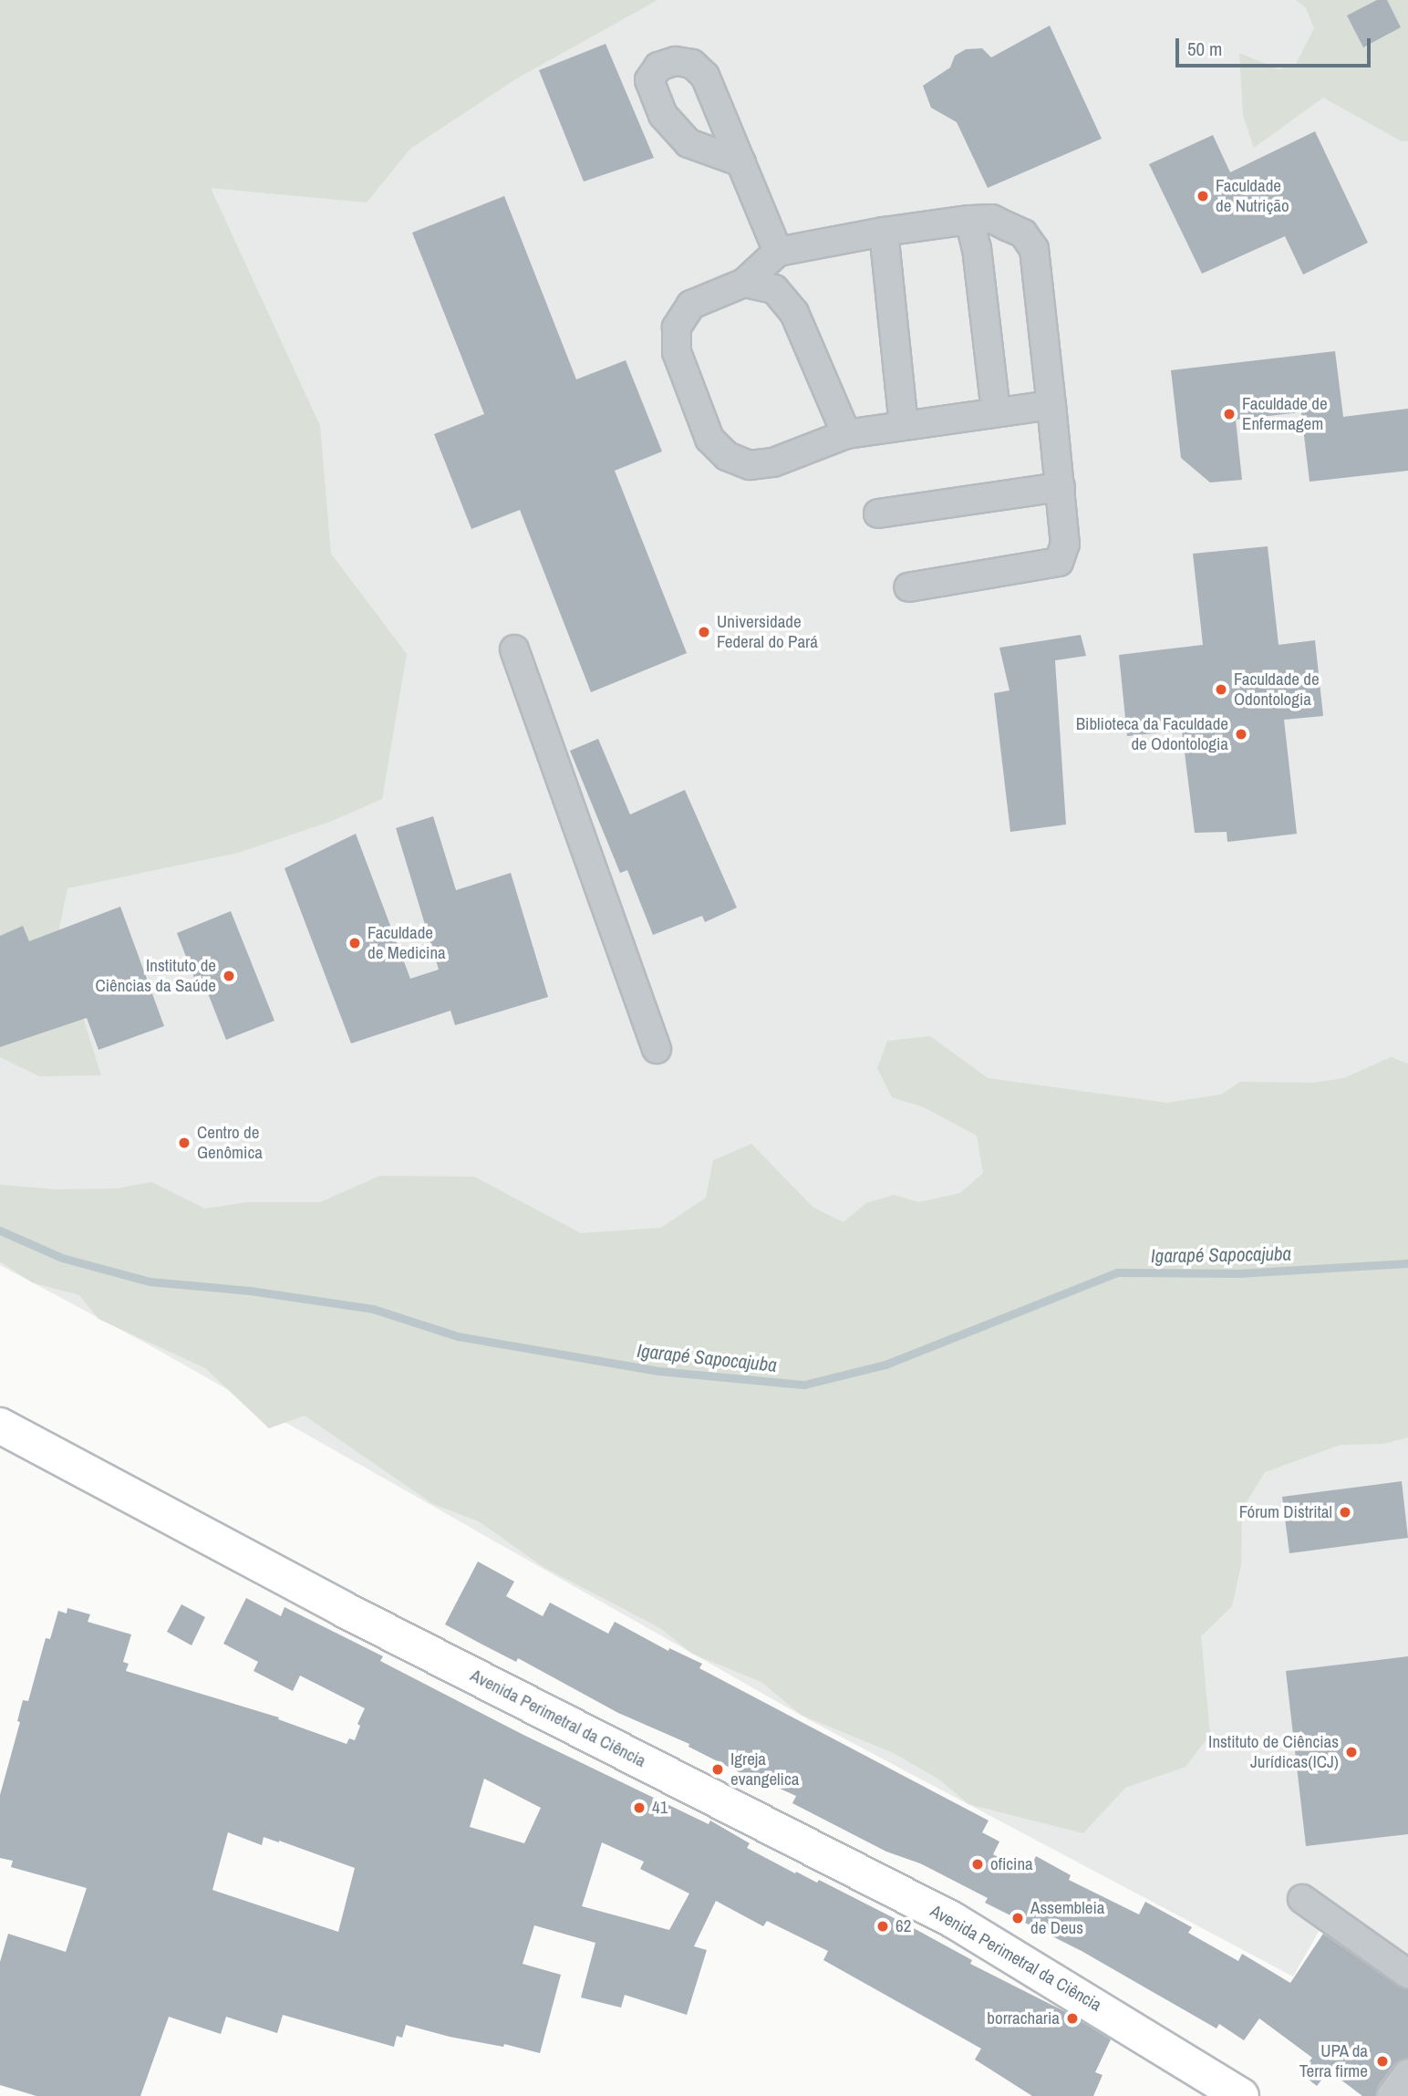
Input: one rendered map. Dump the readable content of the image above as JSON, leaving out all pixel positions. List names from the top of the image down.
{
  "streets": {
    "main road": ["Avenida Perimetral da Ciência"]
  },
  "water": ["Igarapé Sapocajuba"],
  "places": [
    "Faculdade de Nutrição",
    "Faculdade de Enfermagem",
    "Universidade Federal do Pará",
    "Faculdade de Odontologia",
    "Biblioteca da Faculdade de Odontologia",
    "Faculdade de Medicina",
    "Instituto de Ciências da Saúde",
    "Centro de Genômica",
    "Fórum Distrital",
    "Instituto de Ciências Jurídicas(ICJ)",
    "Igreja evangelica",
    "41",
    "oficina",
    "Assembleia de Deus",
    "62",
    "borracharia",
    "UPA da Terra firme"
  ],
  "scale_bar": "50 m"
}
